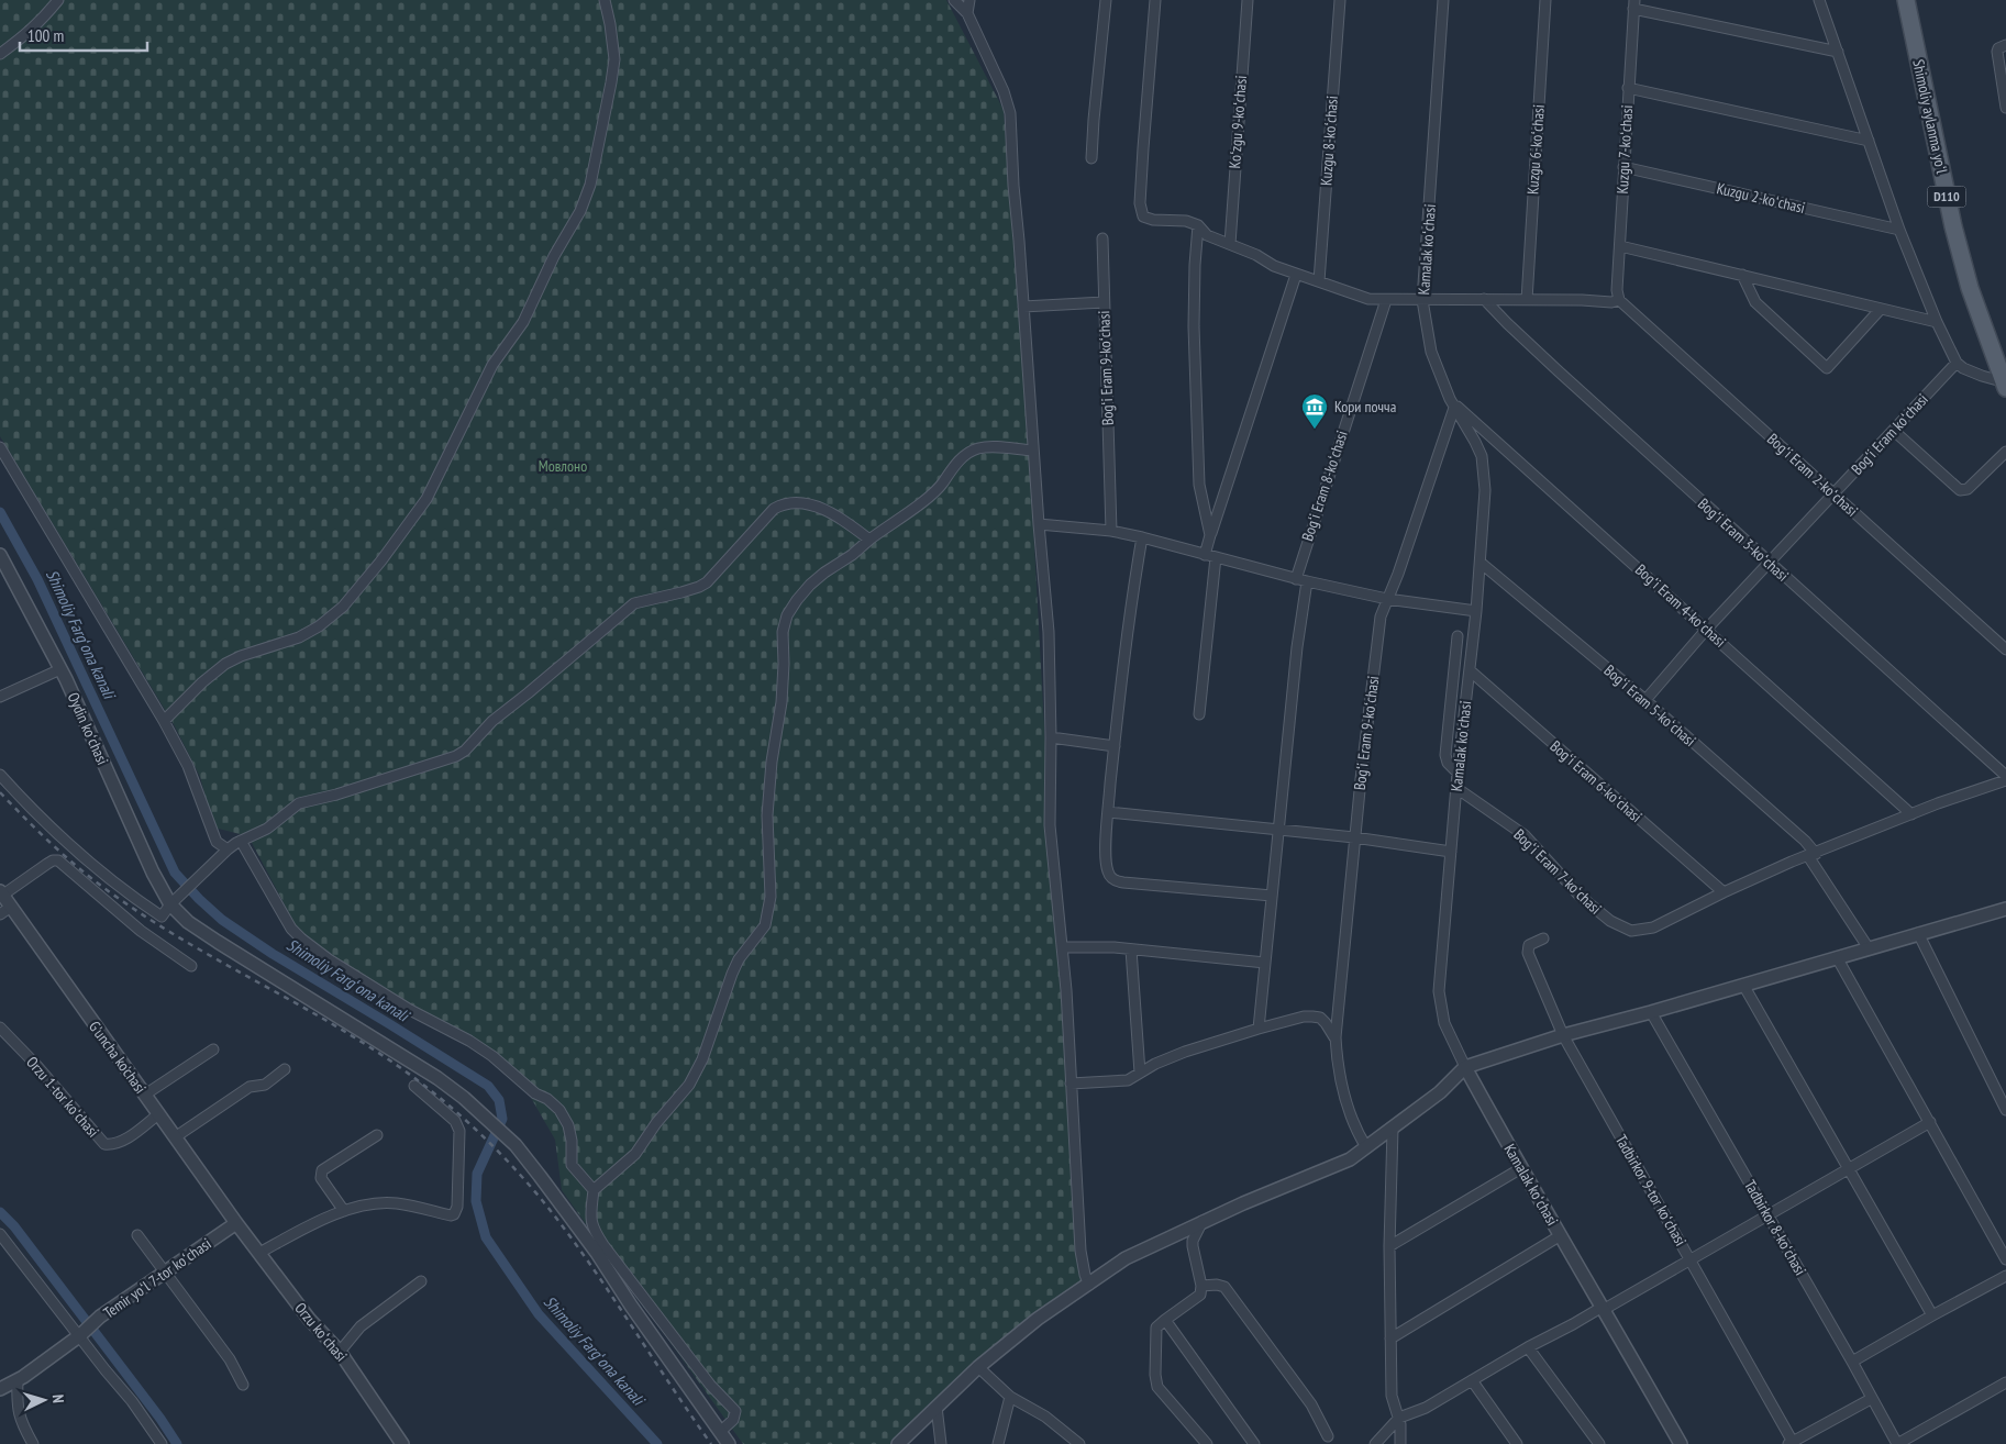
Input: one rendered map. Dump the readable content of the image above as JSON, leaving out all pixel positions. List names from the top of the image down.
{
  "streets": {
    "main road": ["Shimoliy aylanma yoʻl", "D110"],
    "street": [
      "Koʻzgu 9-koʻchasi",
      "Kuzgu 8-koʻchasi",
      "Kuzgu 6-koʻchasi",
      "Kuzgu 7-koʻchasi",
      "Kuzgu 2-koʻchasi",
      "Kamalak koʻchasi",
      "Bogʻi Eram 9-koʻchasi",
      "Bogʻi Eram koʻchasi",
      "Bogʻi Eram 2-koʻchasi",
      "Bogʻi Eram 8-koʻchasi",
      "Bogʻi Eram 3-koʻchasi",
      "Bogʻi Eram 4-koʻchasi",
      "Bogʻi Eram 5-koʻchasi",
      "Oydin koʻchasi",
      "Bogʻi Eram 6-koʻchasi",
      "Bogʻi Eram 7-koʻchasi",
      "G'uncha ko'chasi",
      "Orzu 1-tor koʻchasi",
      "Tadbirkor 9-tor koʻchasi",
      "Tadbirkor 8-koʻchasi",
      "Temir yoʻl 7-tor koʻchasi",
      "Orzu koʻchasi"
    ]
  },
  "crossings": [
    ["Kuzgu 7-koʻchasi", "Kuzgu 2-koʻchasi"],
    ["Kuzgu 7-koʻchasi", "Bogʻi Eram 2-koʻchasi"],
    ["Kamalak koʻchasi", "Bogʻi Eram 9-koʻchasi"],
    ["Kamalak koʻchasi", "Bogʻi Eram 4-koʻchasi"],
    ["Kamalak koʻchasi", "Bogʻi Eram 5-koʻchasi"],
    ["Kamalak koʻchasi", "Bogʻi Eram 6-koʻchasi"],
    ["Kamalak koʻchasi", "Bogʻi Eram 7-koʻchasi"],
    ["Bogʻi Eram 9-koʻchasi", "Bogʻi Eram 4-koʻchasi"],
    ["Bogʻi Eram koʻchasi", "Bogʻi Eram 2-koʻchasi"],
    ["Bogʻi Eram koʻchasi", "Bogʻi Eram 3-koʻchasi"],
    ["Bogʻi Eram koʻchasi", "Bogʻi Eram 4-koʻchasi"],
    ["Bogʻi Eram koʻchasi", "Bogʻi Eram 5-koʻchasi"],
    ["Bogʻi Eram 4-koʻchasi", "Bogʻi Eram 7-koʻchasi"],
    ["Bogʻi Eram 5-koʻchasi", "Bogʻi Eram 7-koʻchasi"],
    ["Bogʻi Eram 6-koʻchasi", "Bogʻi Eram 7-koʻchasi"],
    ["G'uncha ko'chasi", "Orzu 1-tor koʻchasi"],
    ["G'uncha ko'chasi", "Temir yoʻl 7-tor koʻchasi"],
    ["G'uncha ko'chasi", "Orzu koʻchasi"],
    ["Temir yoʻl 7-tor koʻchasi", "Orzu koʻchasi"]
  ],
  "water": ["Shimoliy Fargʻona kanali"],
  "parks": ["Мовлоно"],
  "places": {
    "museum": ["Кори почча"]
  },
  "scale_bar": "100 m",
  "north": "right"
}
